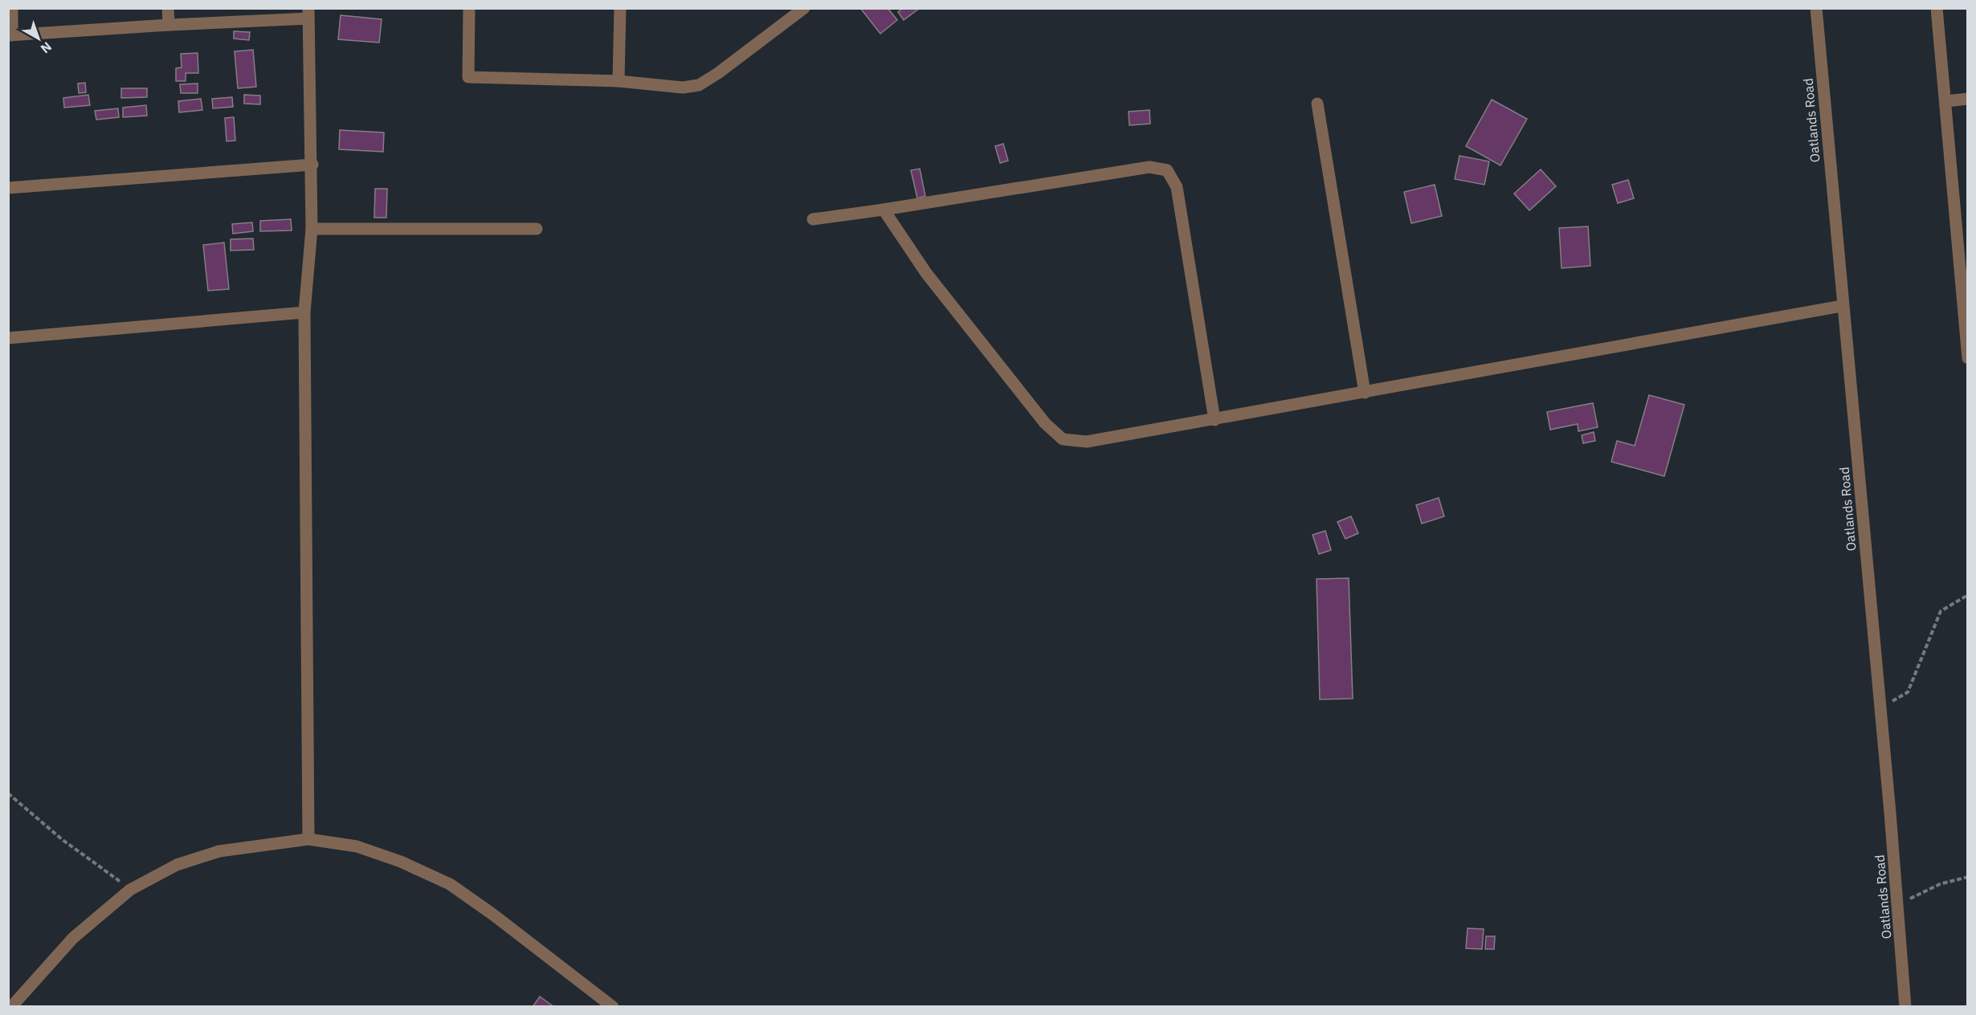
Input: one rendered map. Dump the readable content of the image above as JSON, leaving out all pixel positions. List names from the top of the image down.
{
  "streets": {
    "street": ["Oatlands Road"]
  },
  "north": "bottom right"
}
